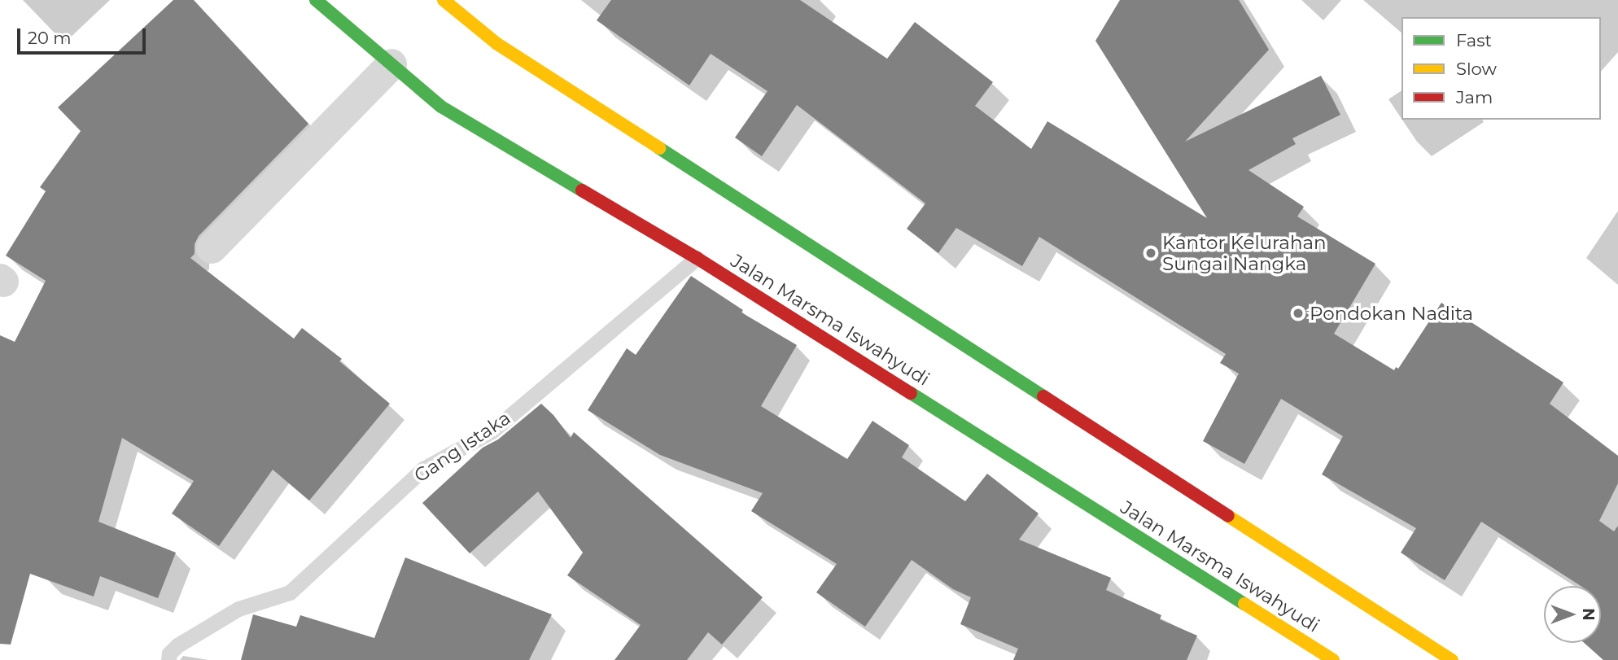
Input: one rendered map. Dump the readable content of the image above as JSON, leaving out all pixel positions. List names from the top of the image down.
{
  "streets": {
    "highway": ["Jalan Marsma Iswahyudi"],
    "lane": ["Gang Istaka"]
  },
  "crossings": [
    ["Jalan Marsma Iswahyudi", "Gang Istaka"]
  ],
  "places": ["Kantor Kelurahan Sungai Nangka", "Pondokan Nadita"],
  "legend": ["Fast", "Slow", "Jam"],
  "scale_bar": "20 m",
  "north": "right"
}
